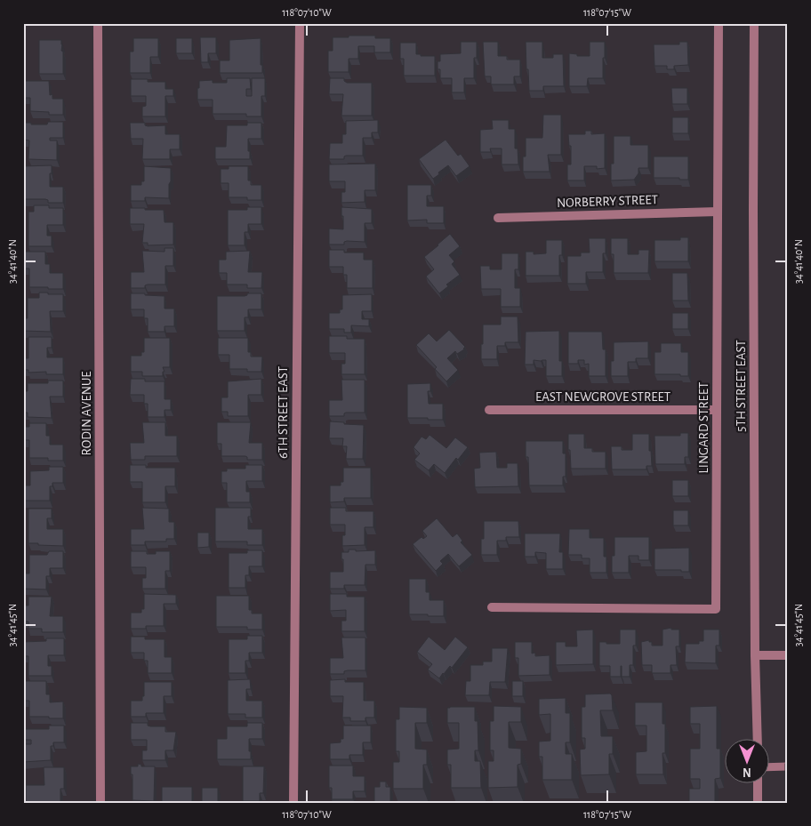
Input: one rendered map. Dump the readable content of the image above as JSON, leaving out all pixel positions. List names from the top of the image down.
{
  "streets": {
    "street": [
      "NORBERRY STREET",
      "5TH STREET EAST",
      "EAST NEWGROVE STREET",
      "6TH STREET EAST",
      "RODIN AVENUE",
      "LINGARD STREET"
    ]
  },
  "crossings": [
    ["NORBERRY STREET", "LINGARD STREET"],
    ["EAST NEWGROVE STREET", "LINGARD STREET"]
  ],
  "north": "bottom",
  "coordinates": [
    "118°07'10\"W",
    "118°07'15\"W",
    "34°41'40\"N",
    "34°41'45\"N"
  ]
}
